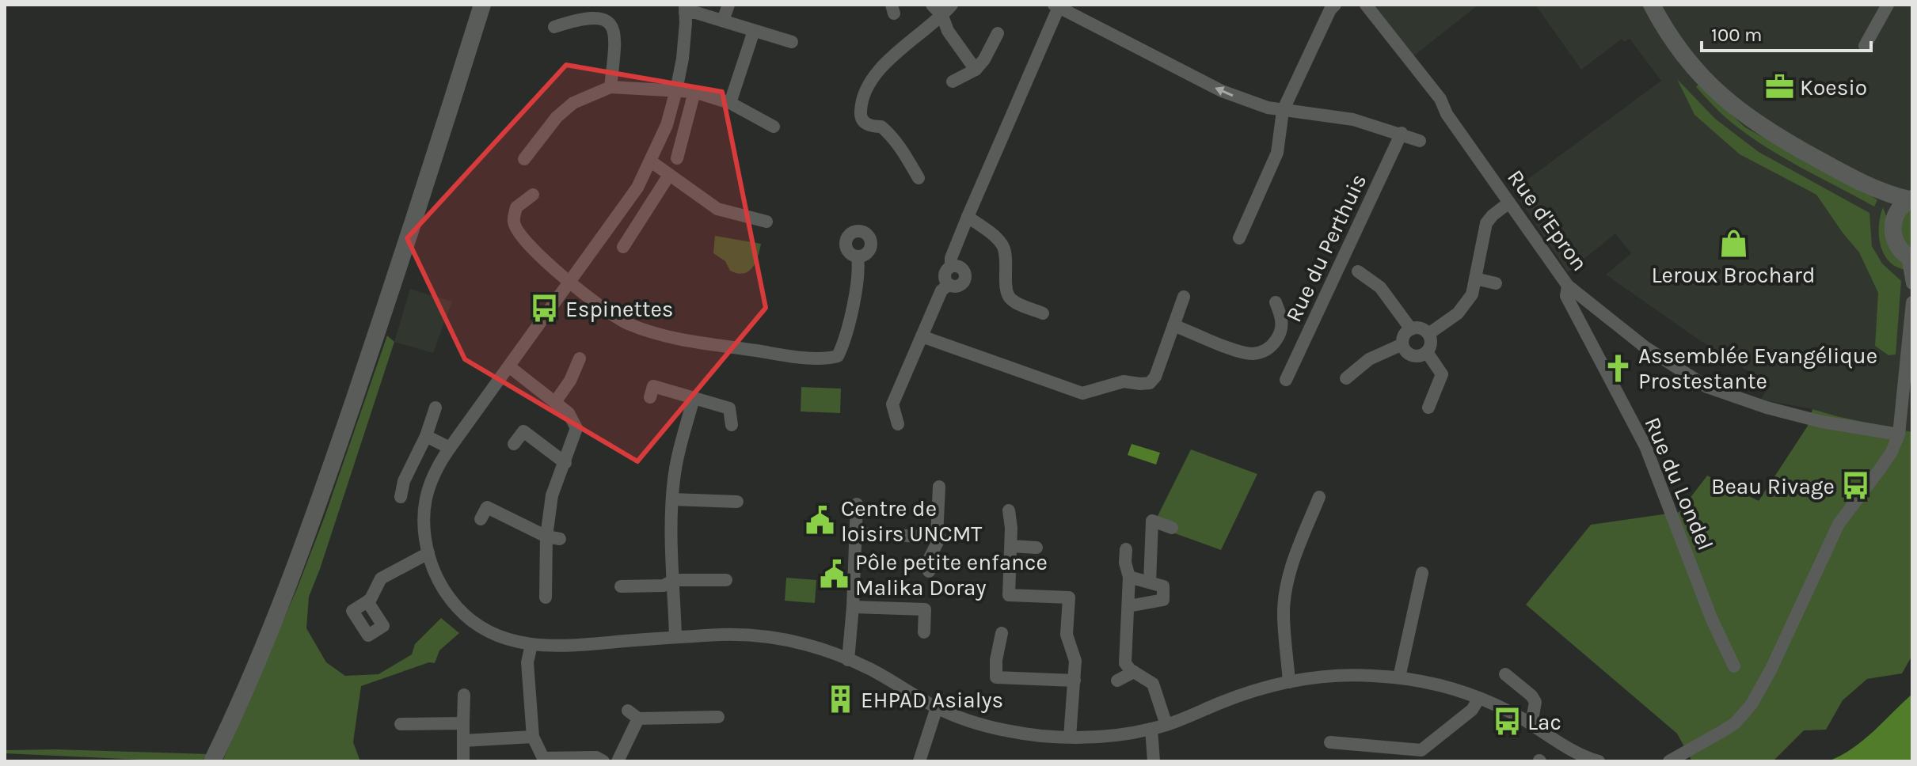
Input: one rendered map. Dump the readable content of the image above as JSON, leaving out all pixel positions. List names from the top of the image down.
{
  "streets": {
    "street": ["Rue d'Epron", "Rue du Perthuis", "Rue du Londel"]
  },
  "crossings": [
    ["Rue d'Epron", "Rue du Londel"]
  ],
  "places": {
    "office": ["Koesio"],
    "shop": ["Leroux Brochard"],
    "bus stop": ["Espinettes", "Beau Rivage", "Lac"],
    "church": ["Assemblée Evangélique Prostestante"],
    "public building": ["Centre de loisirs UNCMT", "Pôle petite enfance Malika Doray"],
    "building": ["EHPAD Asialys"]
  },
  "scale_bar": "100 m"
}
